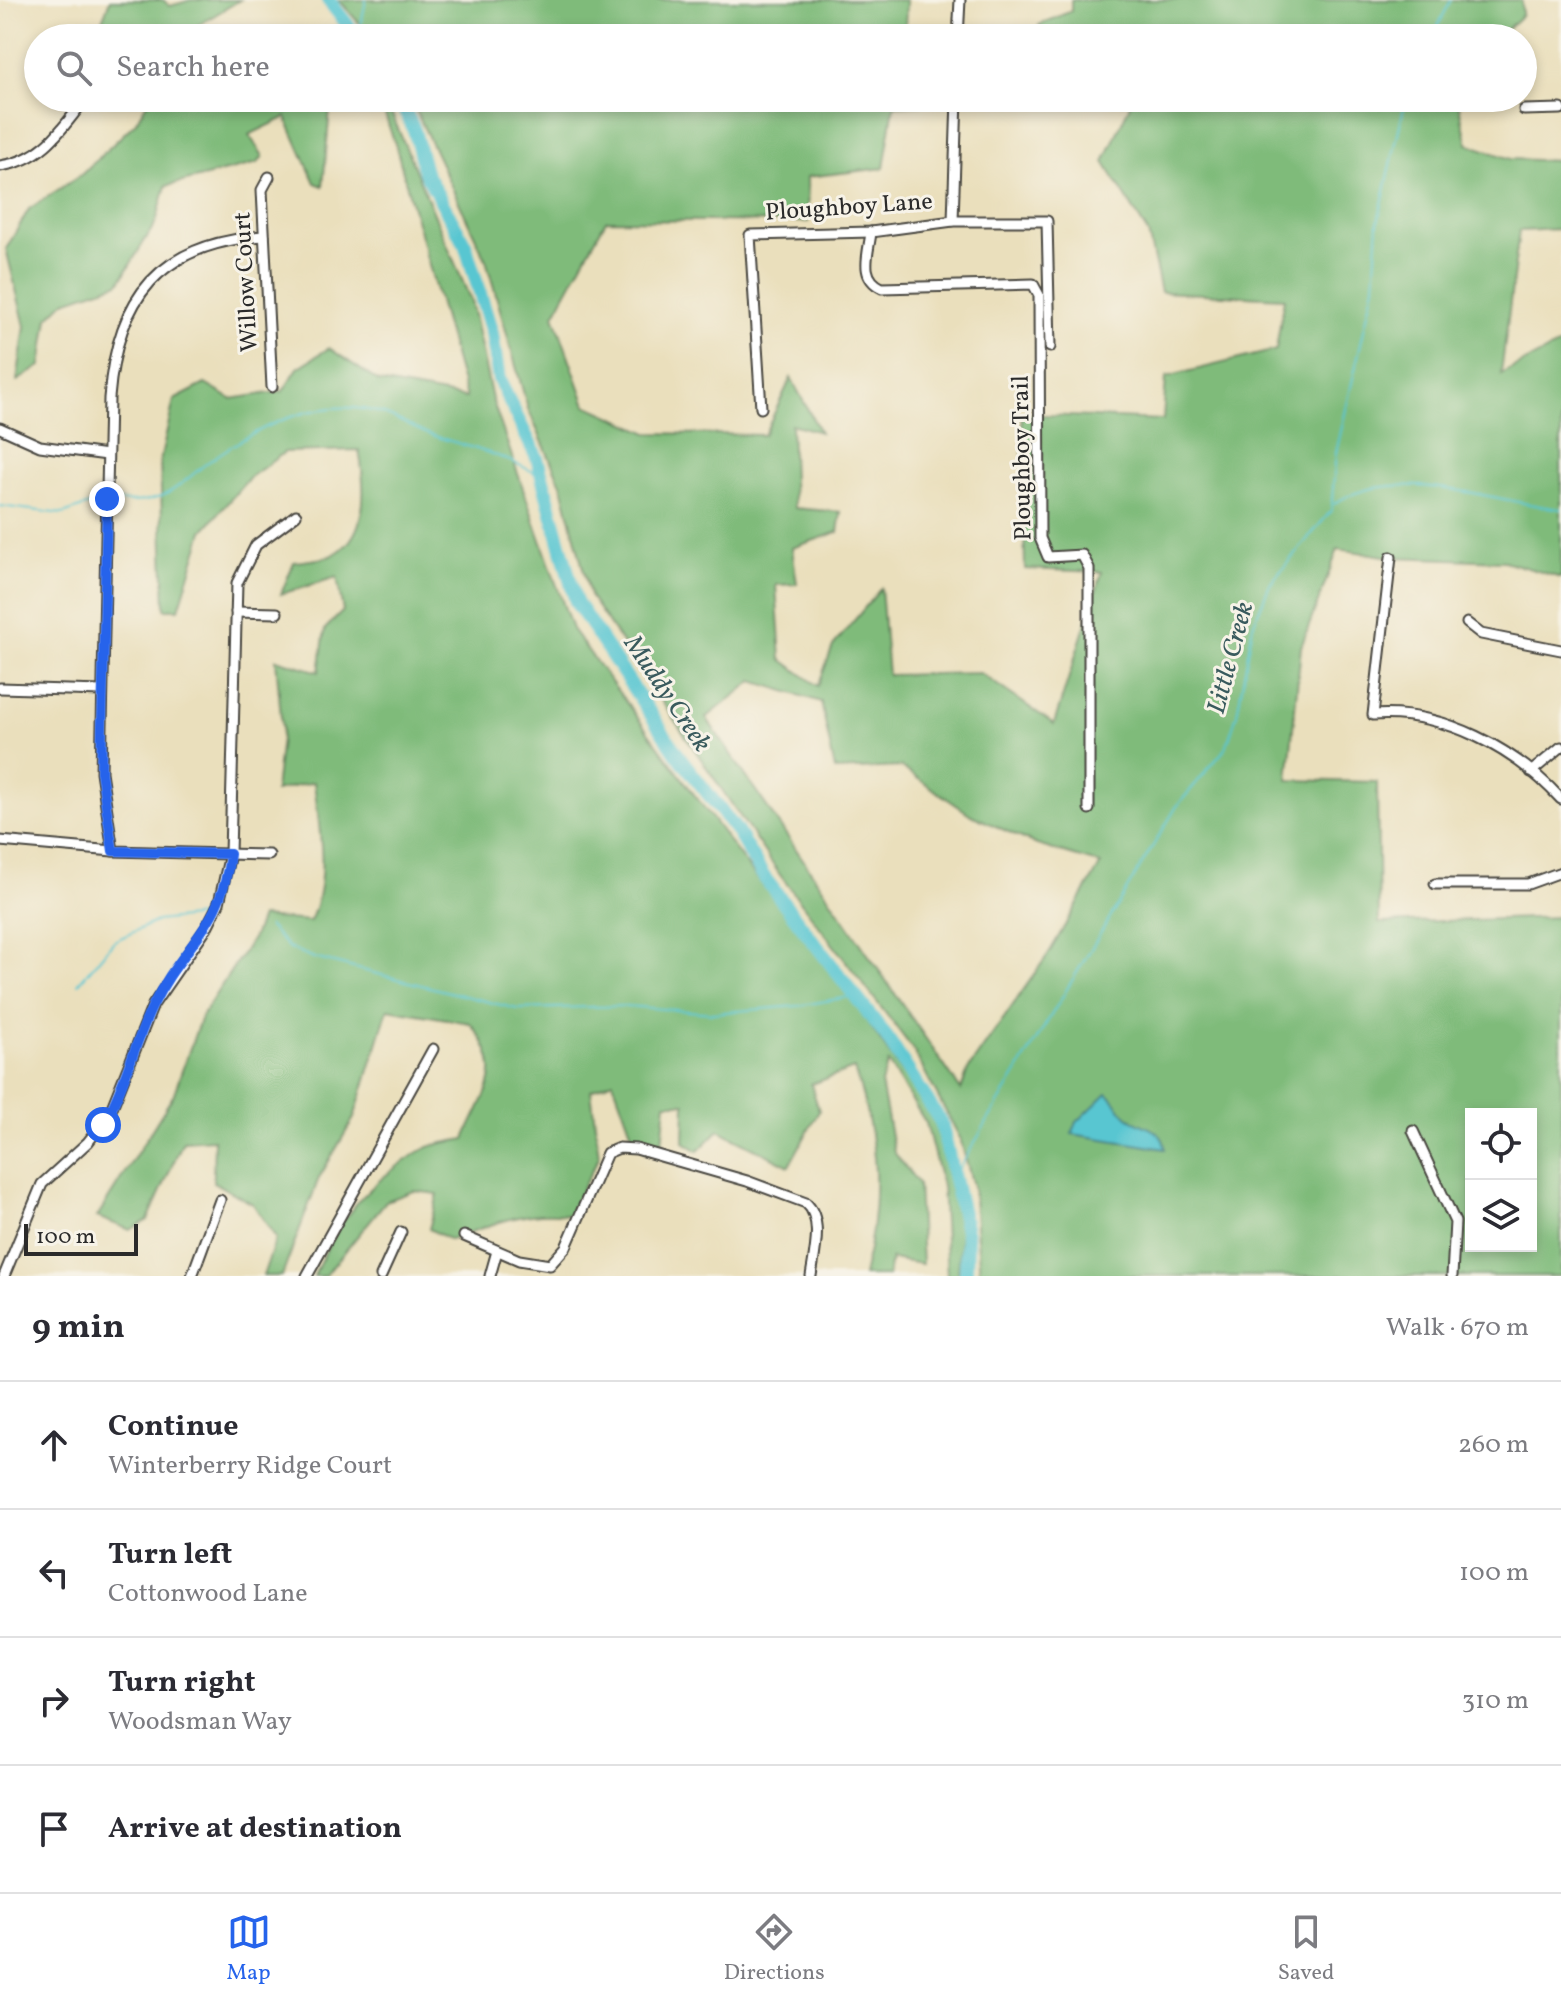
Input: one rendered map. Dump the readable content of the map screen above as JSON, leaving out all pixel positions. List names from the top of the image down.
{
  "streets": {
    "street": ["Ploughboy Lane", "Willow Court", "Ploughboy Trail"]
  },
  "crossings": [
    ["Ploughboy Lane", "Ploughboy Trail"]
  ],
  "water": ["Little Creek", "Muddy Creek"],
  "scale_bar": "100 m",
  "page": {
    "search": "Search here",
    "scale": "100 m",
    "heading": ["9 min", "Walk · 670 m"],
    "list": [
      ["Continue", "Winterberry Ridge Court", "260 m"],
      ["Turn left", "Cottonwood Lane", "100 m"],
      ["Turn right", "Woodsman Way", "310 m"],
      "Arrive at destination"
    ],
    "nav": ["Map", "Directions", "Saved"]
  }
}
